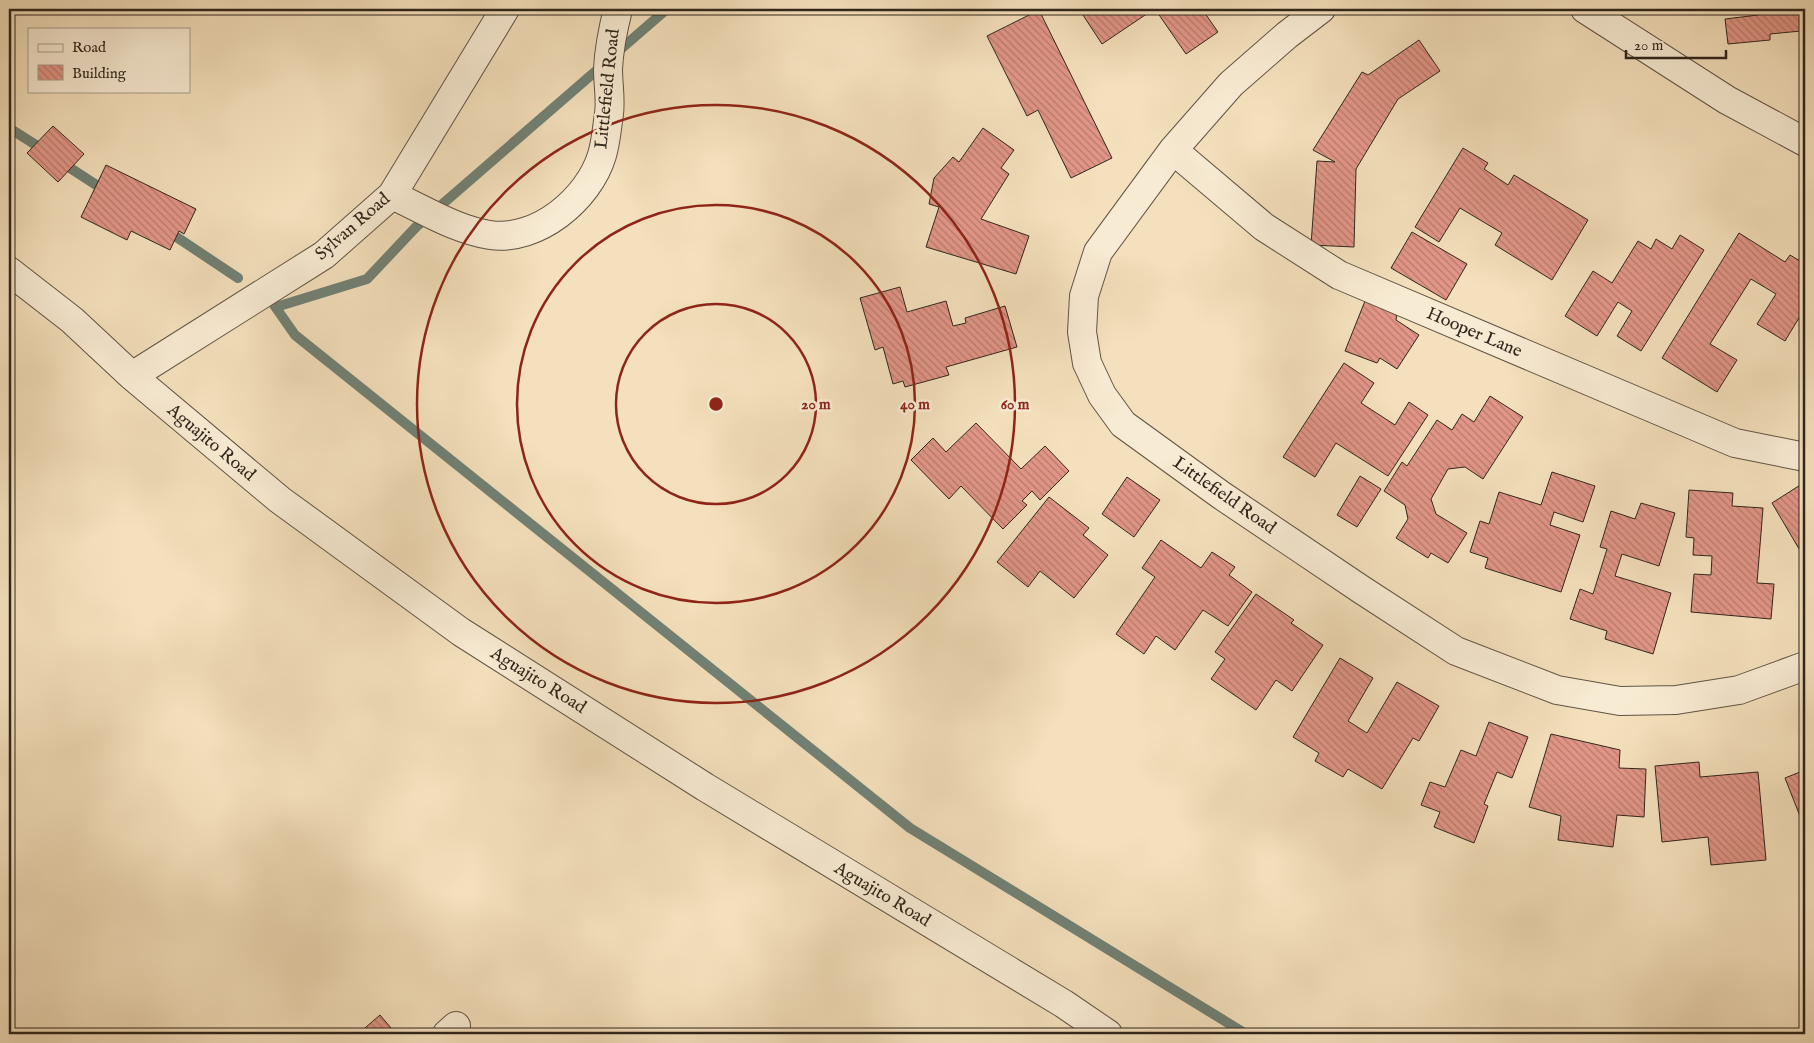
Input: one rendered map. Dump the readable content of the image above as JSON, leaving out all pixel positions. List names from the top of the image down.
{
  "streets": {
    "street": [
      "Littlefield Road",
      "Sylvan Road",
      "Hooper Lane",
      "Aguajito Road"
    ]
  },
  "crossings": [
    ["Littlefield Road", "Sylvan Road"],
    ["Littlefield Road", "Hooper Lane"],
    ["Sylvan Road", "Aguajito Road"]
  ],
  "legend": ["Road", "Building"],
  "scale_bar": "20 m",
  "rings": ["20 m", "40 m", "60 m"]
}
